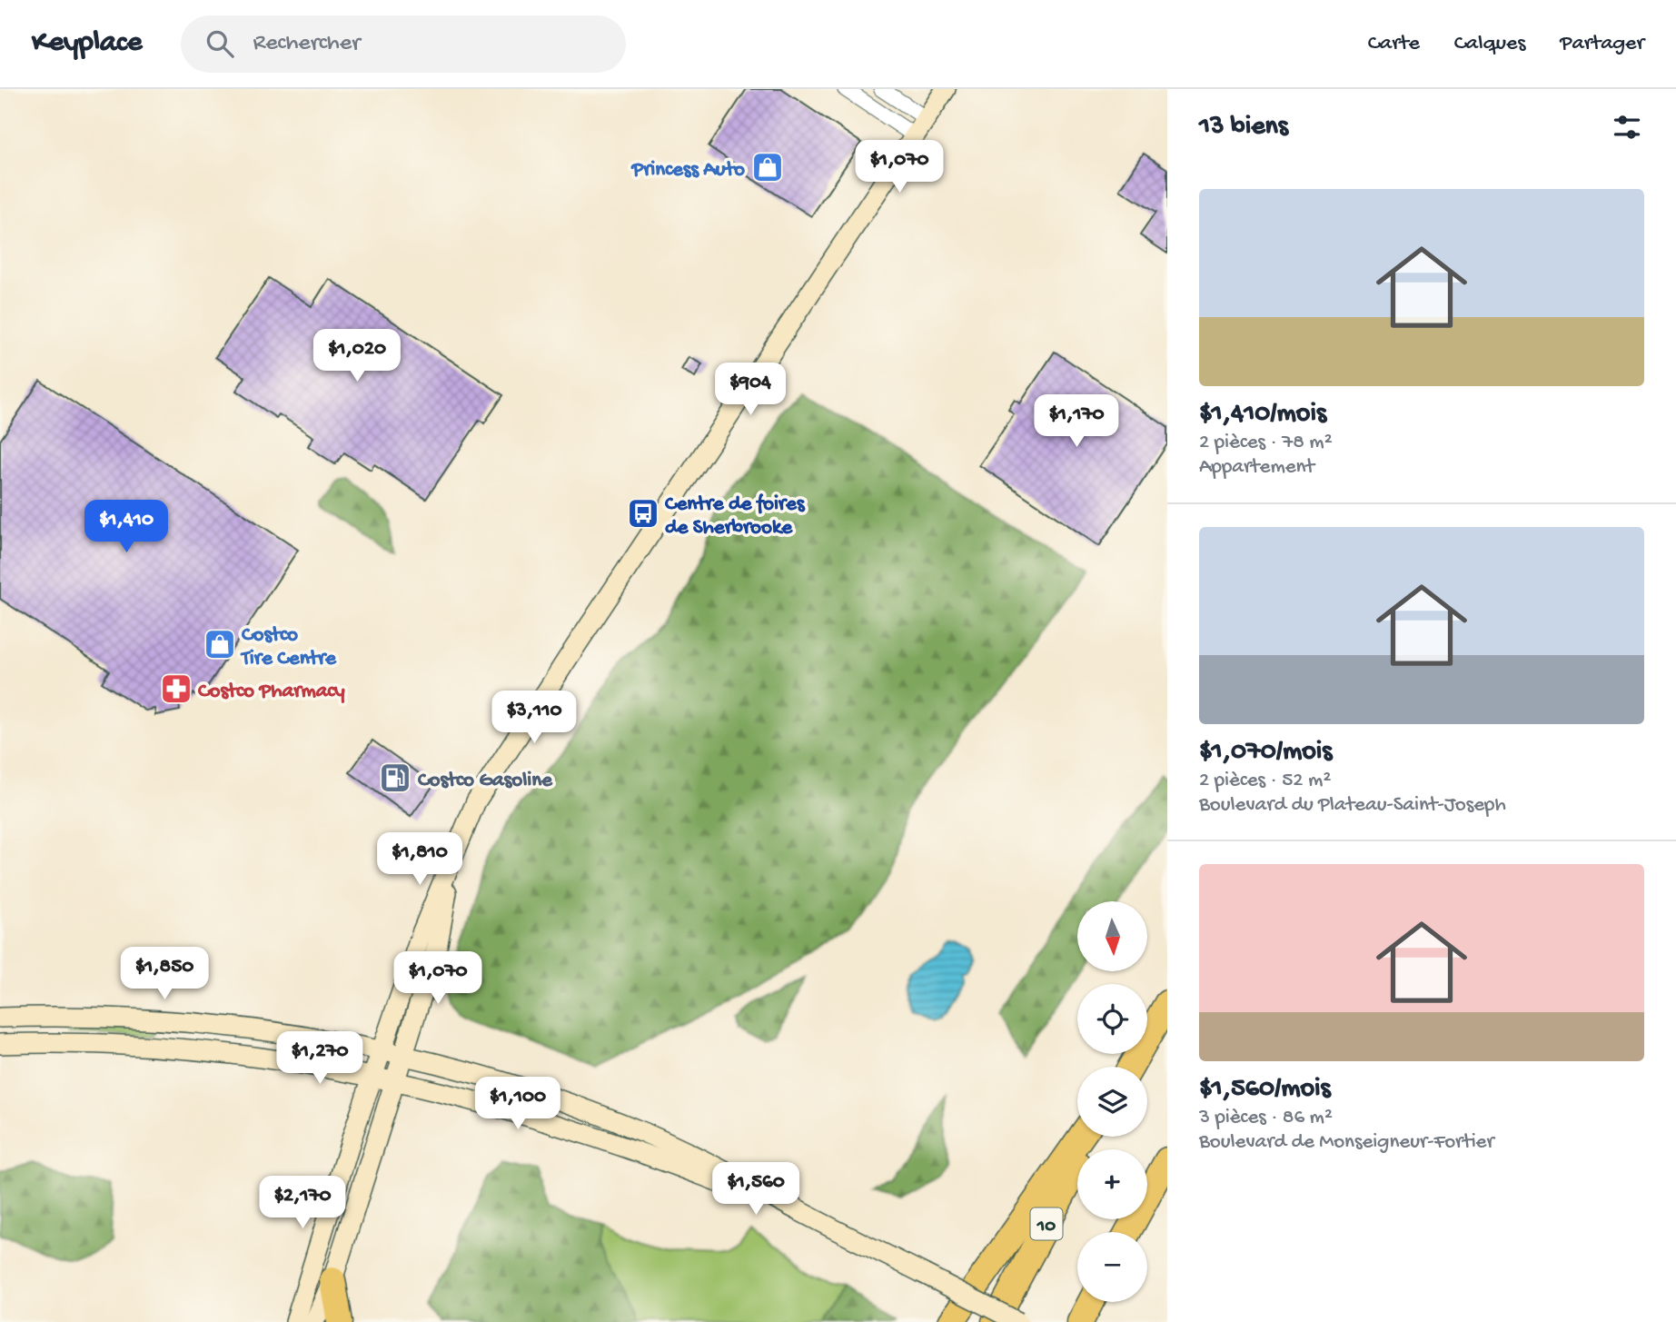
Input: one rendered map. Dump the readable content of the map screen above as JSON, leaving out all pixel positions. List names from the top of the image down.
{
  "streets": {
    "highway": ["10"]
  },
  "places": {
    "shop": ["Princess Auto", "Costco Tire Centre"],
    "bus stop": ["Centre de foires de Sherbrooke"],
    "pharmacy": ["Costco Pharmacy"],
    "fuel station": ["Costco Gasoline"]
  },
  "north": "bottom",
  "page": {
    "header": "Keyplace",
    "search": "Rechercher",
    "nav": ["Carte", "Calques", "Partager"],
    "heading": "13 biens",
    "price": [
      "$1,070",
      "$1,020",
      "$904",
      "$1,170",
      "$1,410",
      "$3,110",
      "$1,810",
      "$1,850",
      "$1,070",
      "$1,270",
      "$1,100",
      "$1,560",
      "$2,170"
    ],
    "list": [
      {
        "name": "$1,410/mois",
        "note": "2 pièces · 78 m² · Appartement"
      },
      {
        "name": "$1,070/mois",
        "note": "2 pièces · 52 m² · Boulevard du Plateau-Saint-Joseph"
      },
      {
        "name": "$1,560/mois",
        "note": "3 pièces · 86 m² · Boulevard de Monseigneur-Fortier"
      }
    ],
    "map_buttons": ["+", "−"]
  }
}
